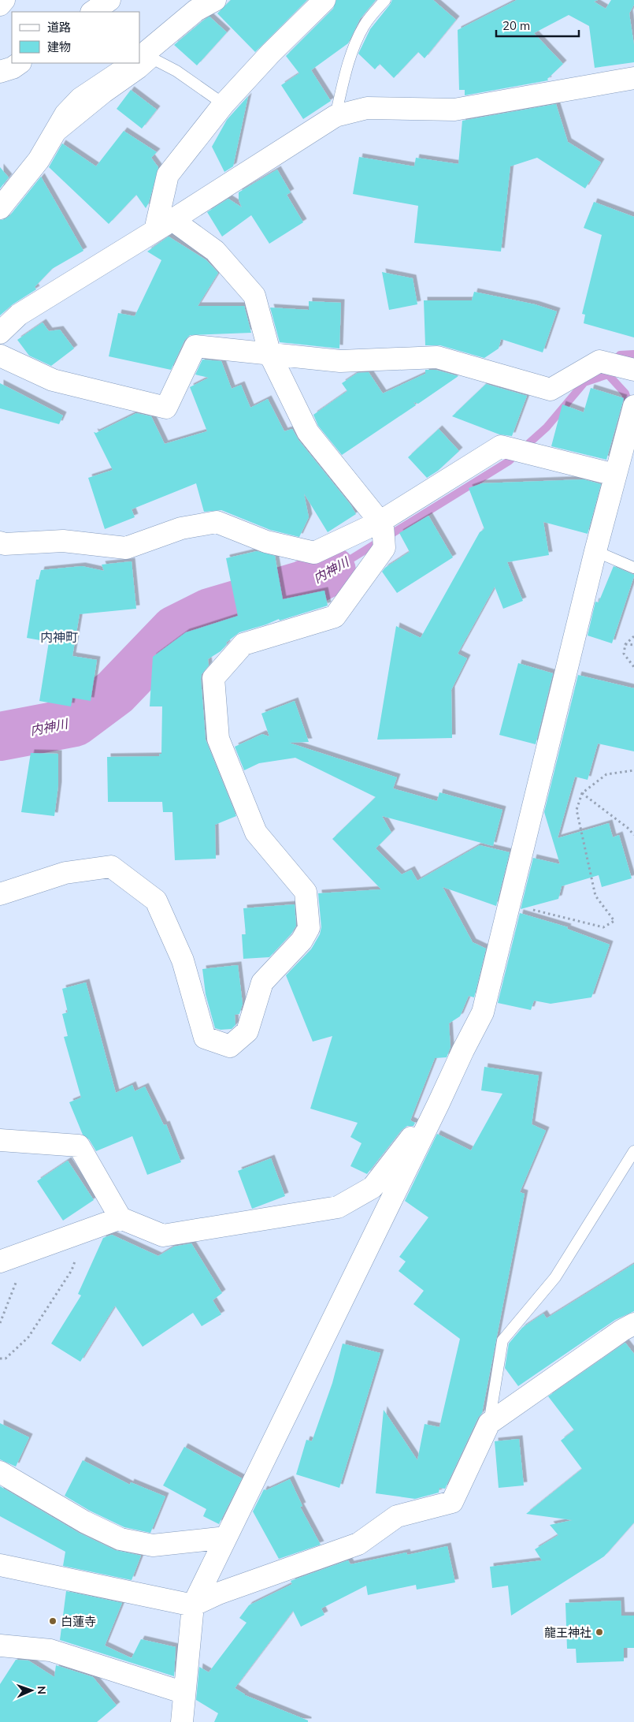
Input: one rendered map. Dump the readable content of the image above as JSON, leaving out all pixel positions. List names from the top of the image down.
{
  "districts": ["内神町"],
  "water": ["内神川"],
  "places": ["白蓮寺", "龍王神社"],
  "legend": ["道路", "建物"],
  "scale_bar": "20 m",
  "north": "right"
}
